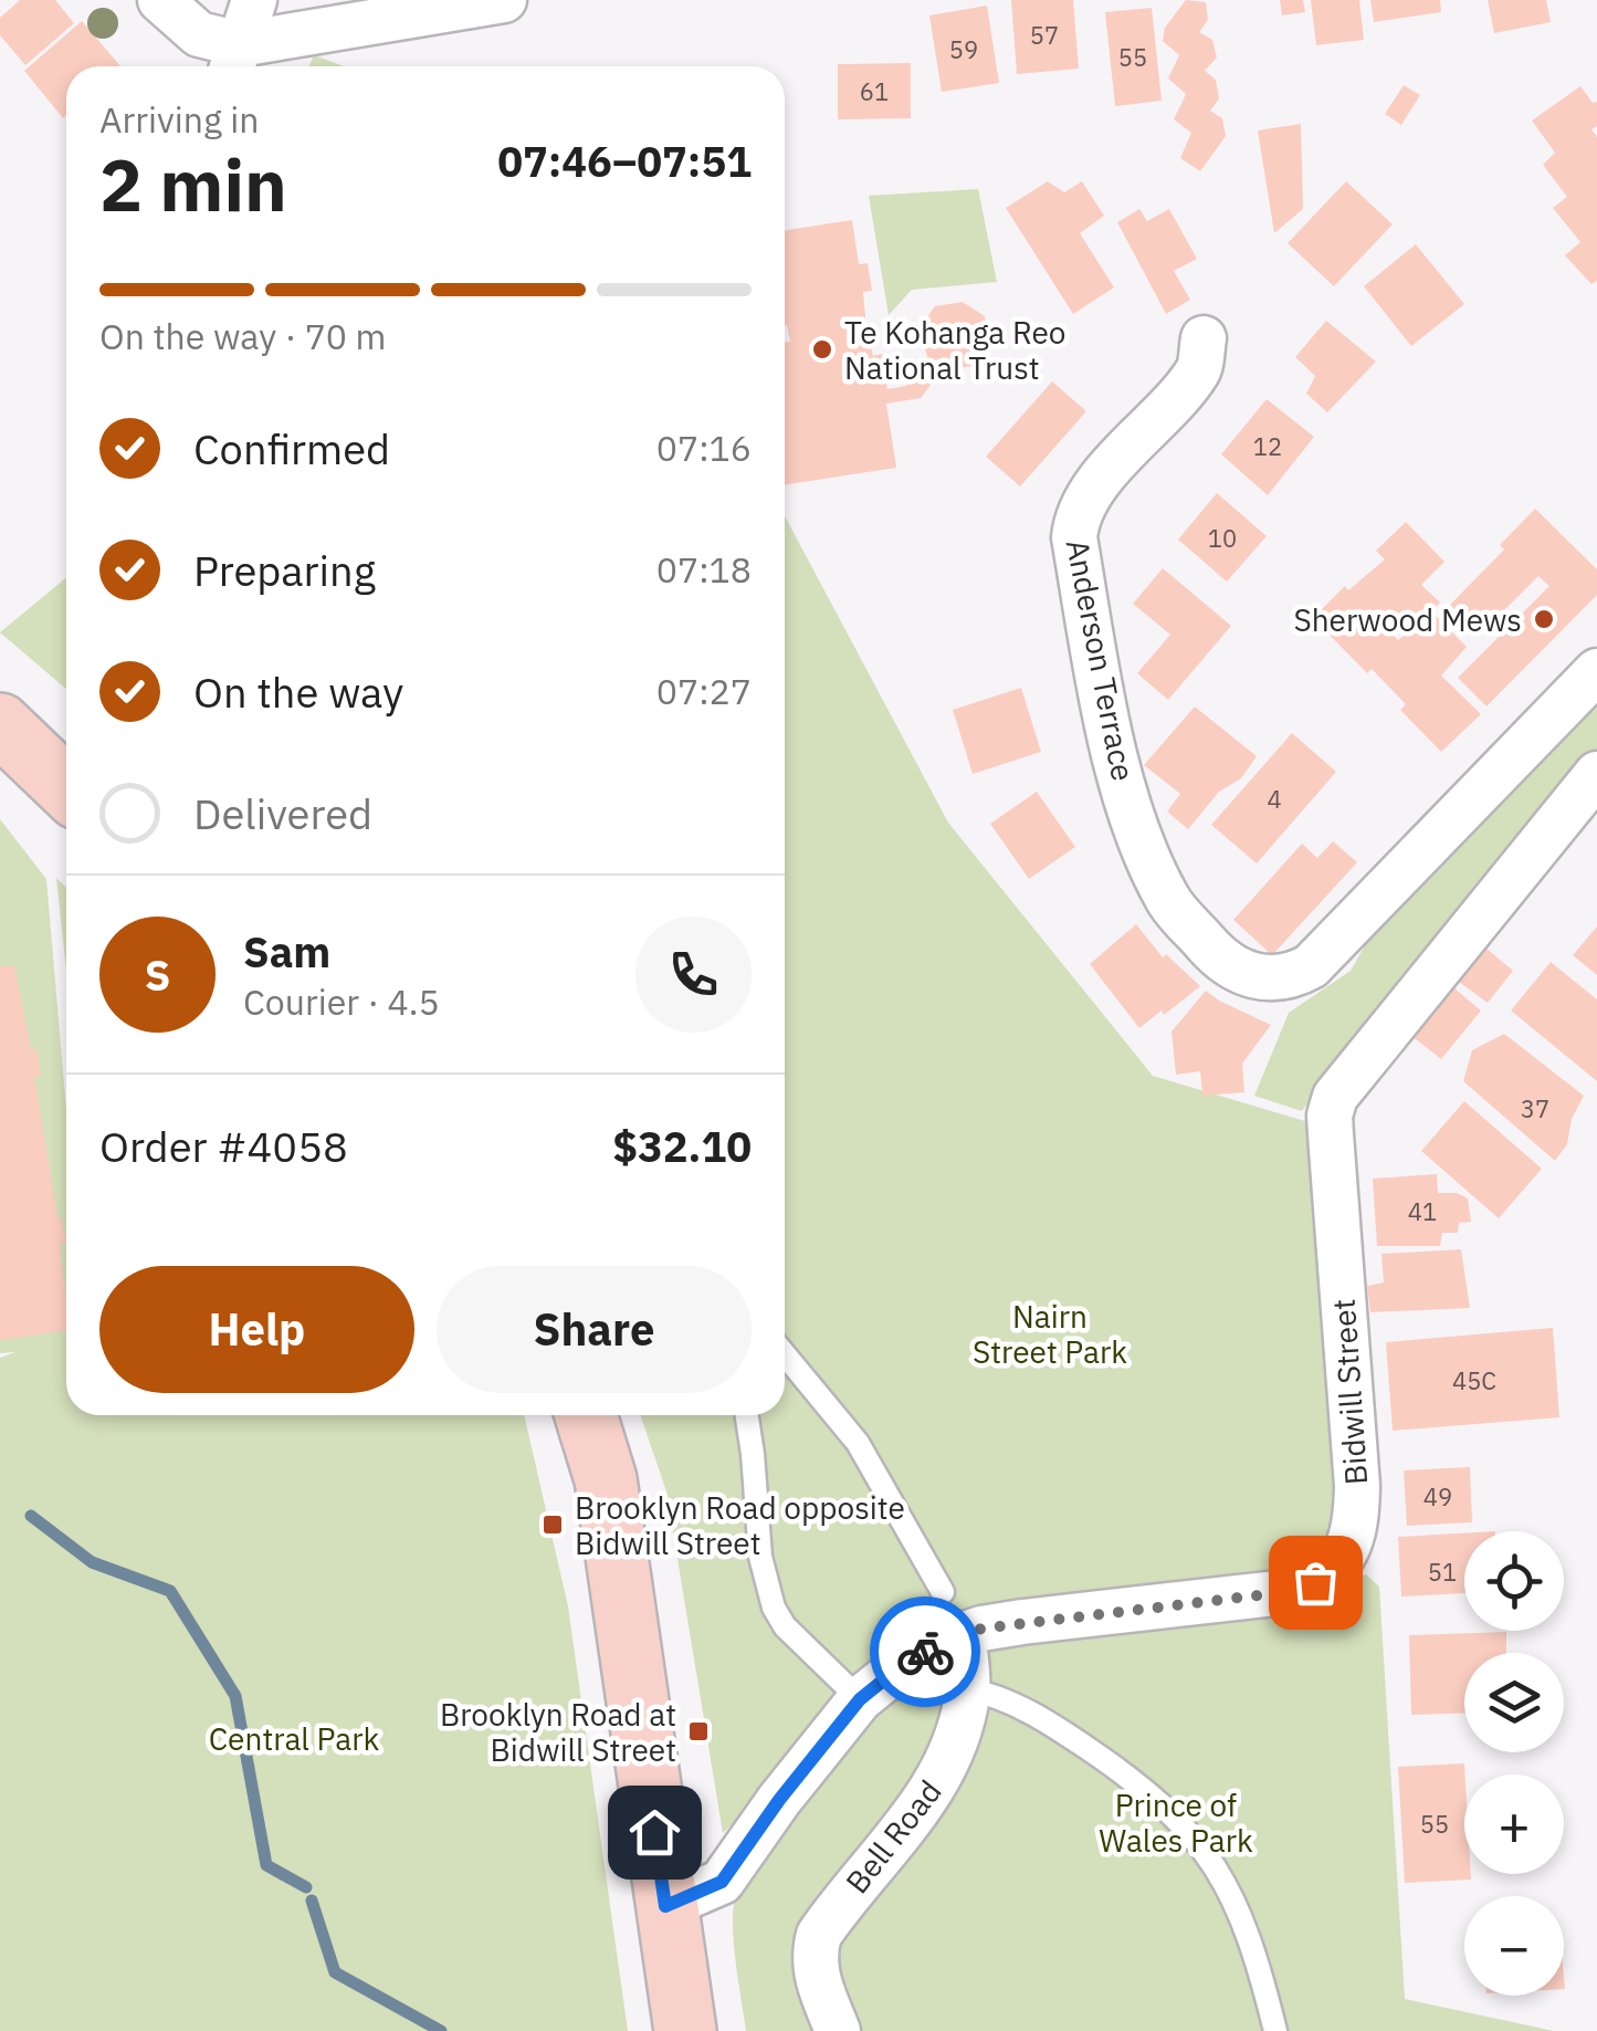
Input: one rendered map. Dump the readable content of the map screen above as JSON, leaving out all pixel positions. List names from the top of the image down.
{
  "streets": {
    "street": ["Anderson Terrace", "Bidwill Street", "Bell Road"]
  },
  "crossings": [
    ["Bidwill Street", "Bell Road"]
  ],
  "parks": ["Nairn Street Park", "Central Park", "Prince of Wales Park"],
  "places": {
    "other": ["Te Kohanga Reo National Trust", "Sherwood Mews"],
    "transit": ["Brooklyn Road opposite Bidwill Street", "Brooklyn Road at Bidwill Street"]
  },
  "house_numbers": [
    "57",
    "59",
    "55",
    "61",
    "12",
    "10",
    "4",
    "37",
    "41",
    "45C",
    "49",
    "51",
    "55"
  ],
  "page": {
    "heading": ["2 min", "Arriving in", "07:46–07:51"],
    "panel": [
      "Sam",
      "Courier · 4.5",
      "Order #4058",
      "$32.10"
    ],
    "bar": "On the way · 70 m",
    "list": [
      ["Confirmed", "07:16"],
      ["Preparing", "07:18"],
      ["On the way", "07:27"],
      "Delivered"
    ],
    "round": "S",
    "buttons": ["Help", "Share"],
    "map_buttons": ["+", "−"]
  }
}
